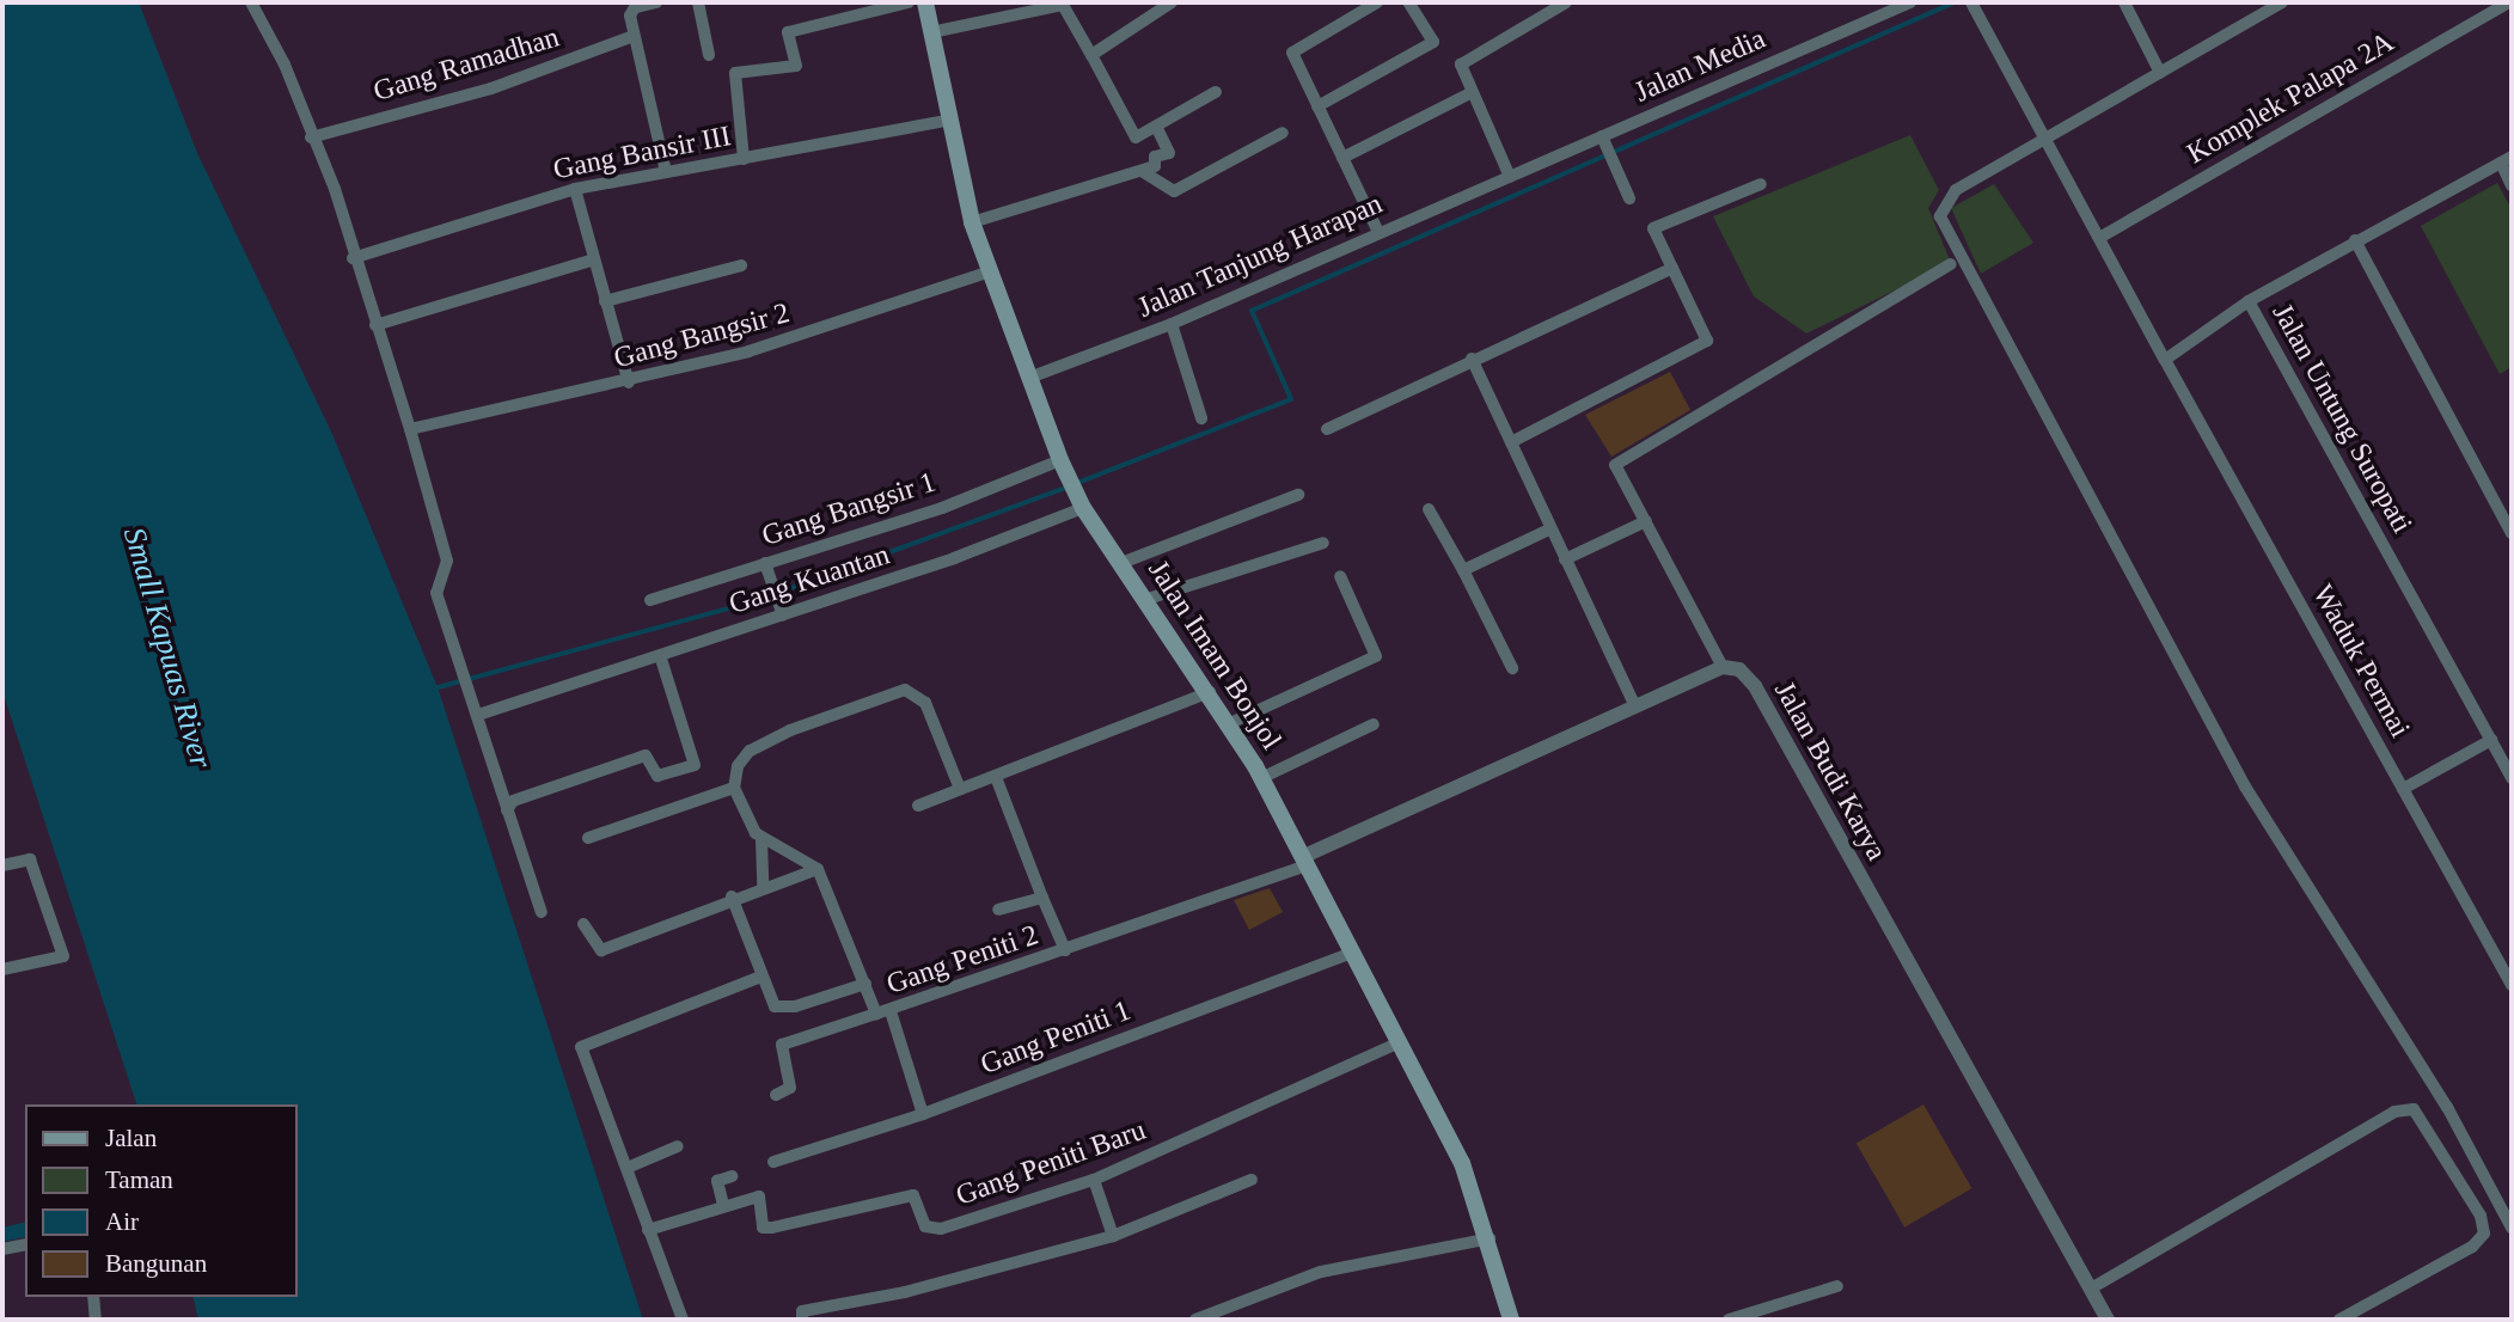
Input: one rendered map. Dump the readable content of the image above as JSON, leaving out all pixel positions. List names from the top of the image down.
{
  "streets": {
    "main road": ["Jalan Imam Bonjol"],
    "street": [
      "Gang Ramadhan",
      "Jalan Media",
      "Komplek Palapa 2A",
      "Gang Bansir III",
      "Jalan Tanjung Harapan",
      "Gang Bangsir 2",
      "Jalan Untung Suropati",
      "Gang Bangsir 1",
      "Gang Kuantan",
      "Waduk Permai",
      "Jalan Budi Karya",
      "Gang Peniti 2",
      "Gang Peniti 1",
      "Gang Peniti Baru"
    ]
  },
  "crossings": [
    ["Jalan Media", "Jalan Tanjung Harapan"],
    ["Komplek Palapa 2A", "Waduk Permai"],
    ["Gang Bansir III", "Jalan Imam Bonjol"],
    ["Jalan Tanjung Harapan", "Jalan Imam Bonjol"],
    ["Gang Bangsir 2", "Jalan Imam Bonjol"],
    ["Gang Bangsir 1", "Jalan Imam Bonjol"],
    ["Gang Kuantan", "Jalan Imam Bonjol"],
    ["Jalan Imam Bonjol", "Gang Peniti 2"],
    ["Jalan Imam Bonjol", "Gang Peniti 1"],
    ["Jalan Imam Bonjol", "Gang Peniti Baru"]
  ],
  "water": ["Small Kapuas River"],
  "legend": [
    "Jalan",
    "Taman",
    "Air",
    "Bangunan"
  ]
}
